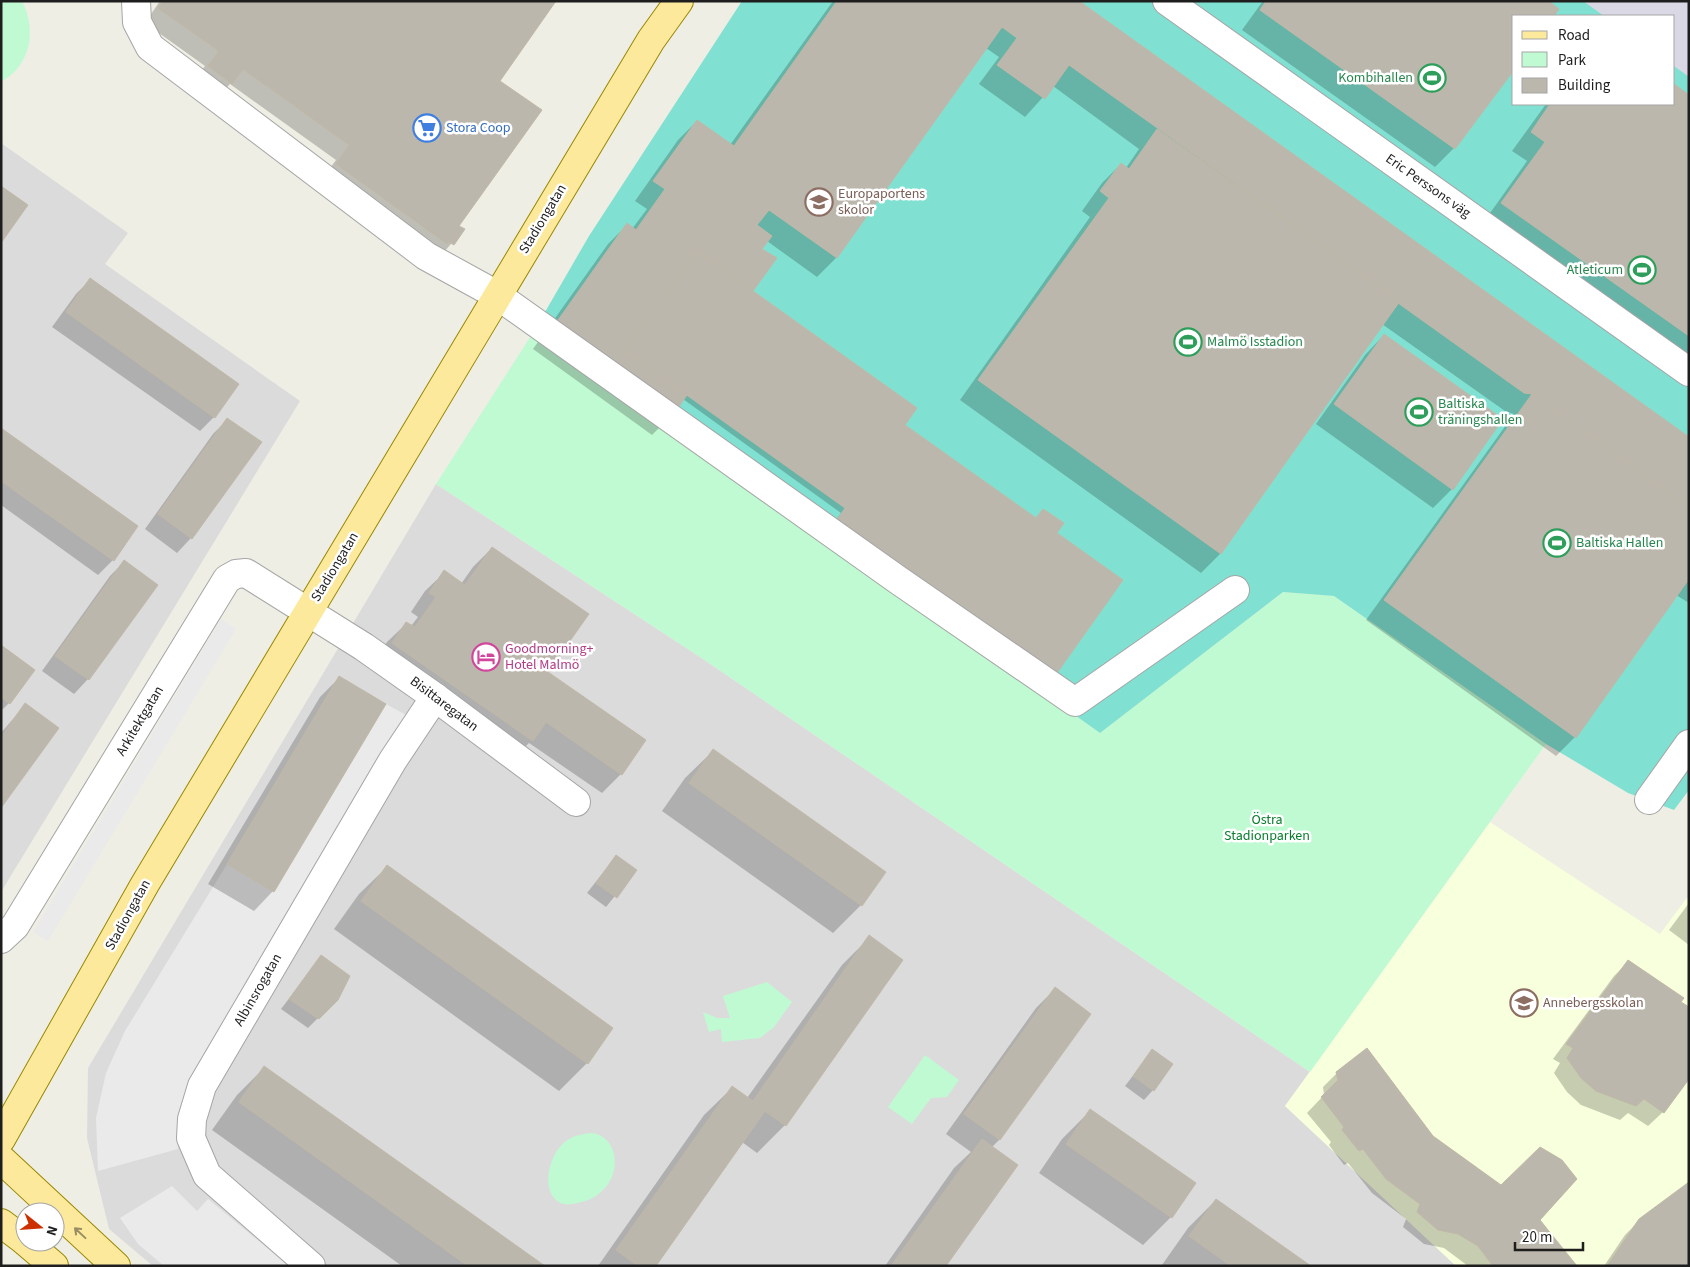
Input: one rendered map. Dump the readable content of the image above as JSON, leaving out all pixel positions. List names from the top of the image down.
{
  "streets": {
    "main road": ["Stadiongatan"],
    "street": [
      "Eric Perssons väg",
      "Bisittaregatan",
      "Arkitektgatan",
      "Albinsrogatan"
    ]
  },
  "crossings": [
    ["Stadiongatan", "Bisittaregatan"],
    ["Stadiongatan", "Arkitektgatan"],
    ["Bisittaregatan", "Arkitektgatan"],
    ["Bisittaregatan", "Albinsrogatan"]
  ],
  "parks": ["Östra Stadionparken"],
  "places": {
    "sports": [
      "Kombihallen",
      "Atleticum",
      "Malmö Isstadion",
      "Baltiska träningshallen",
      "Baltiska Hallen"
    ],
    "supermarket": ["Stora Coop"],
    "school or university": ["Europaportens skolor", "Annebergsskolan"],
    "hotel": ["Goodmorning+ Hotel Malmö"]
  },
  "legend": ["Road", "Park", "Building"],
  "scale_bar": "20 m",
  "north": "right"
}
